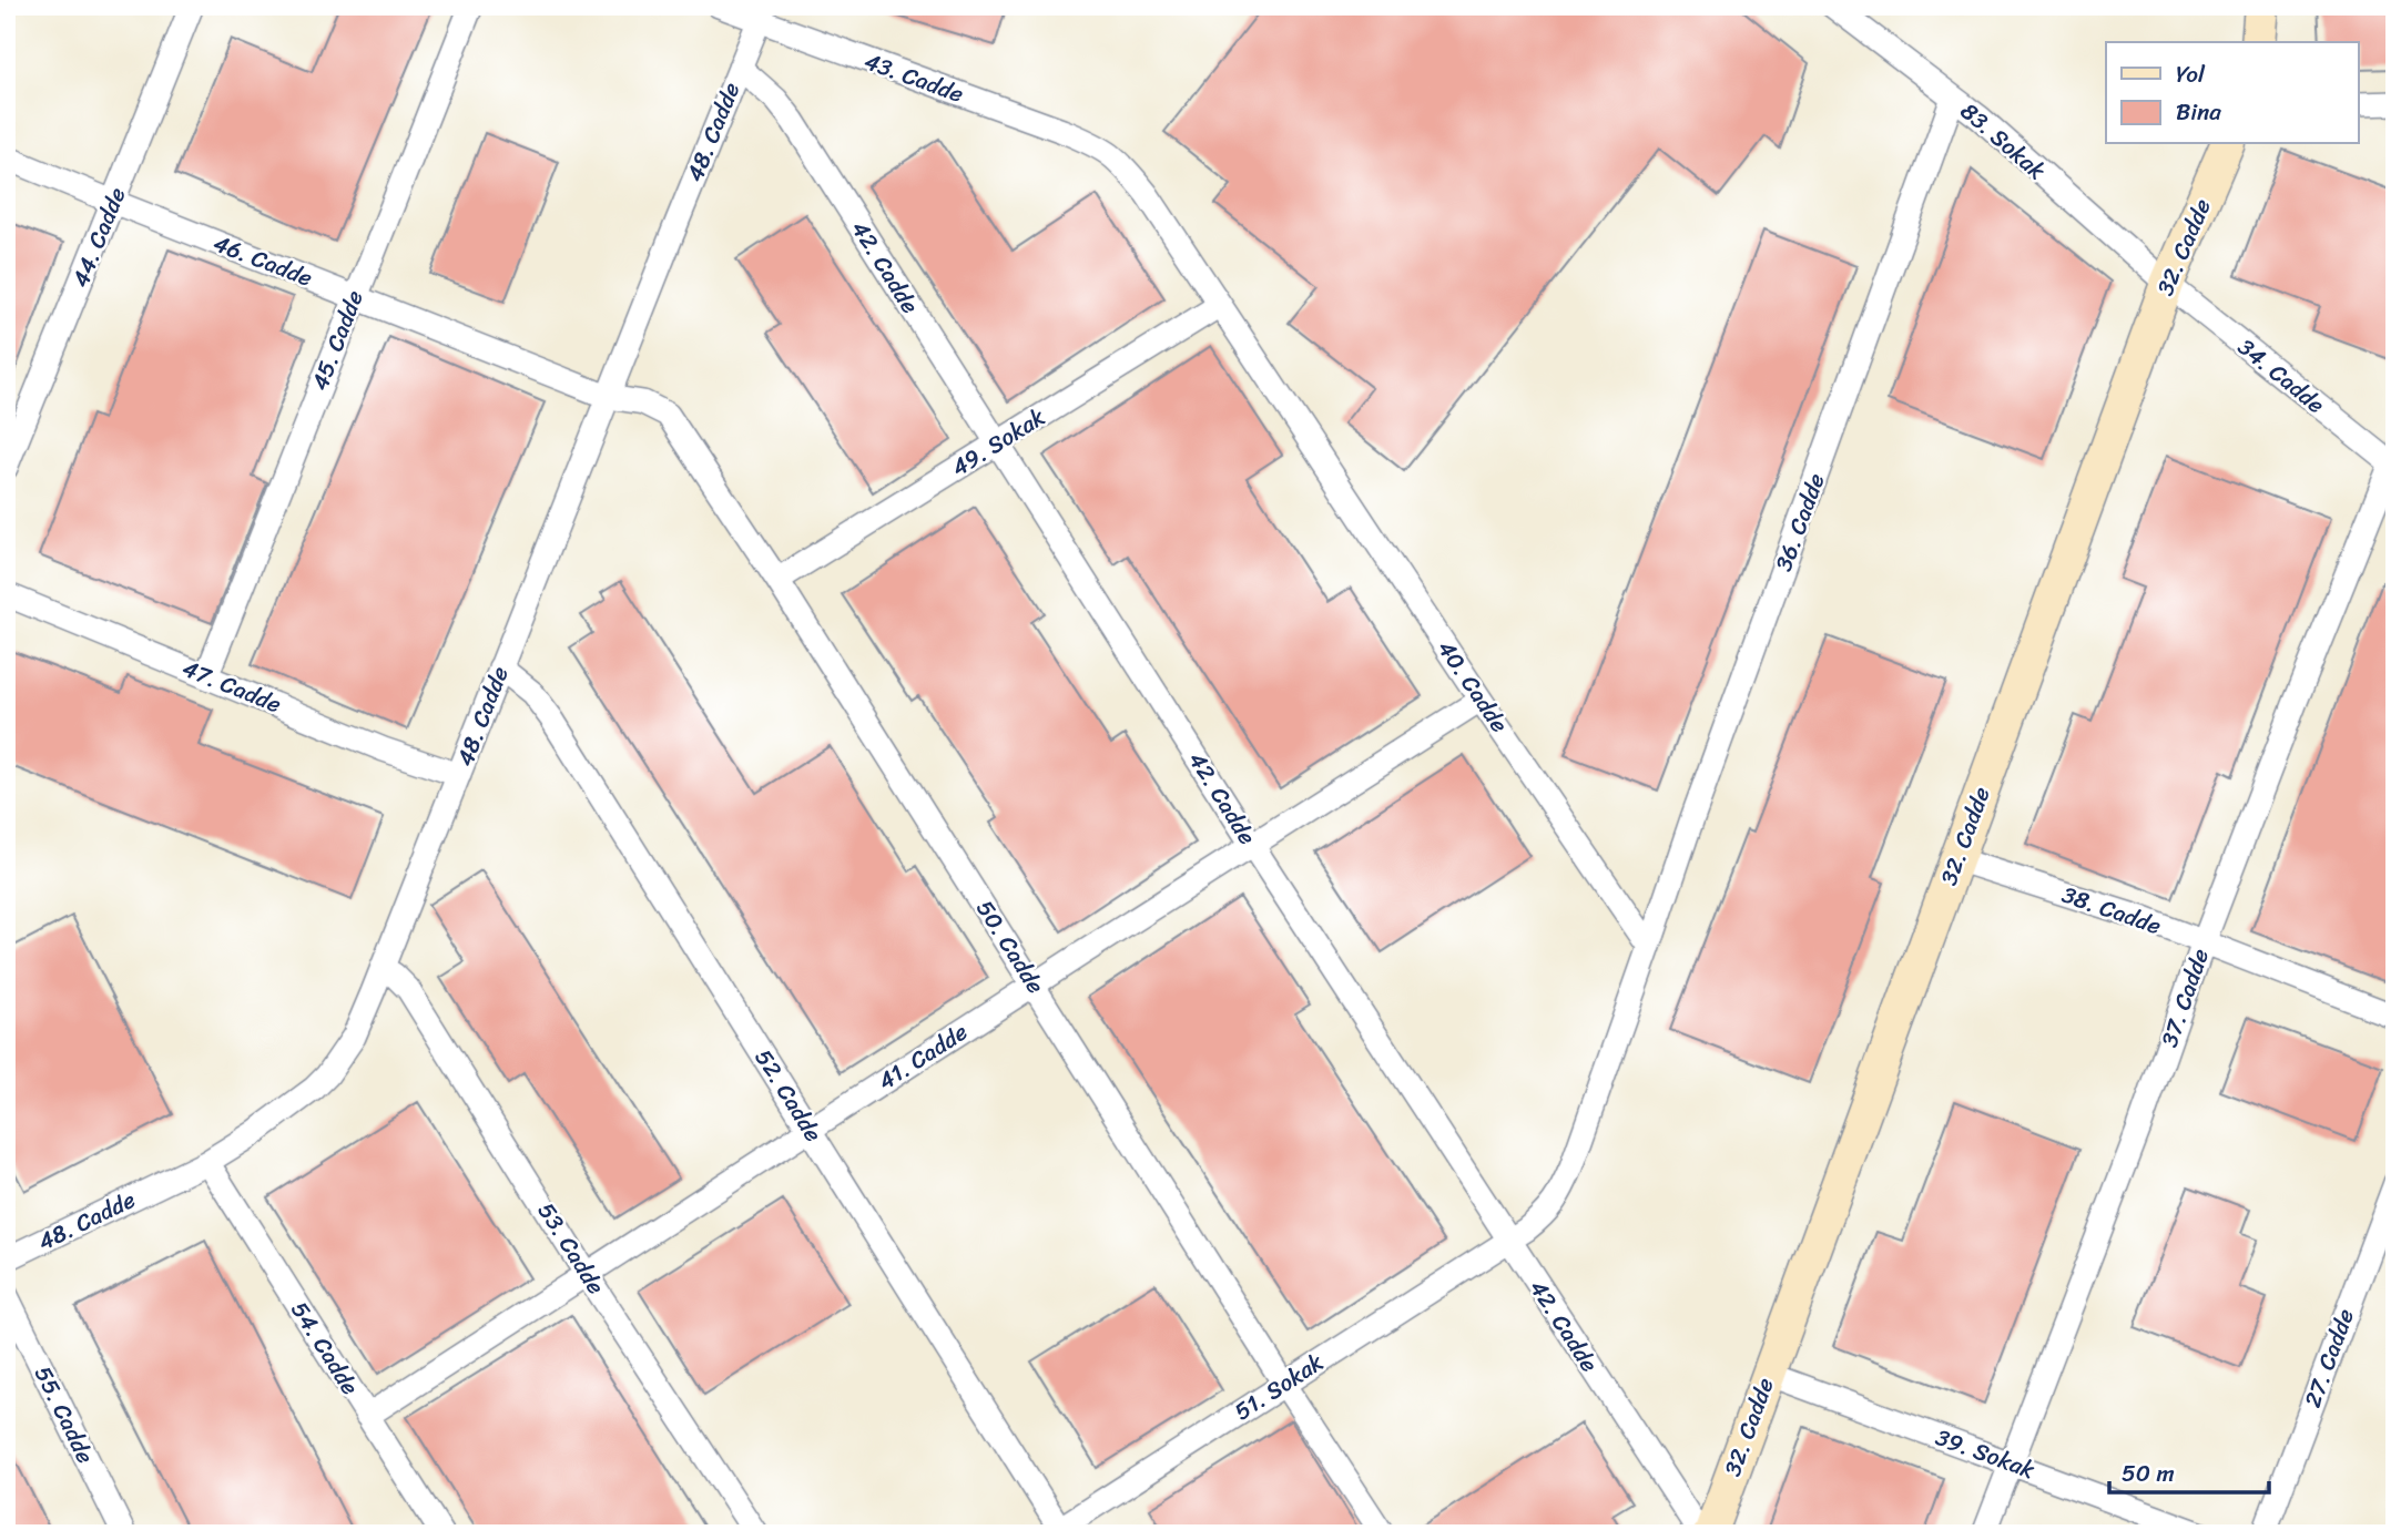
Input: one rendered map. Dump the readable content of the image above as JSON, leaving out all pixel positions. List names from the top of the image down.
{
  "streets": {
    "street": [
      "43. Cadde",
      "48. Cadde",
      "83. Sokak",
      "44. Cadde",
      "32. Cadde",
      "46. Cadde",
      "42. Cadde",
      "45. Cadde",
      "34. Cadde",
      "49. Sokak",
      "36. Cadde",
      "47. Cadde",
      "40. Cadde",
      "38. Cadde",
      "50. Cadde",
      "37. Cadde",
      "41. Cadde",
      "52. Cadde",
      "53. Cadde",
      "54. Cadde",
      "27. Cadde",
      "51. Sokak",
      "55. Cadde",
      "39. Sokak"
    ]
  },
  "crossings": [
    ["43. Cadde", "48. Cadde"],
    ["43. Cadde", "40. Cadde"],
    ["48. Cadde", "46. Cadde"],
    ["48. Cadde", "42. Cadde"],
    ["48. Cadde", "47. Cadde"],
    ["48. Cadde", "50. Cadde"],
    ["48. Cadde", "52. Cadde"],
    ["48. Cadde", "53. Cadde"],
    ["48. Cadde", "54. Cadde"],
    ["83. Sokak", "32. Cadde"],
    ["83. Sokak", "34. Cadde"],
    ["83. Sokak", "36. Cadde"],
    ["44. Cadde", "46. Cadde"],
    ["32. Cadde", "34. Cadde"],
    ["32. Cadde", "38. Cadde"],
    ["32. Cadde", "39. Sokak"],
    ["46. Cadde", "45. Cadde"],
    ["46. Cadde", "50. Cadde"],
    ["42. Cadde", "49. Sokak"],
    ["42. Cadde", "41. Cadde"],
    ["42. Cadde", "51. Sokak"],
    ["45. Cadde", "47. Cadde"],
    ["34. Cadde", "37. Cadde"],
    ["49. Sokak", "40. Cadde"],
    ["49. Sokak", "50. Cadde"],
    ["36. Cadde", "40. Cadde"],
    ["40. Cadde", "41. Cadde"],
    ["38. Cadde", "37. Cadde"],
    ["50. Cadde", "41. Cadde"],
    ["50. Cadde", "51. Sokak"],
    ["37. Cadde", "39. Sokak"],
    ["41. Cadde", "52. Cadde"],
    ["41. Cadde", "53. Cadde"],
    ["41. Cadde", "54. Cadde"],
    ["52. Cadde", "51. Sokak"]
  ],
  "legend": ["Yol", "Bina"],
  "scale_bar": "50 m"
}
